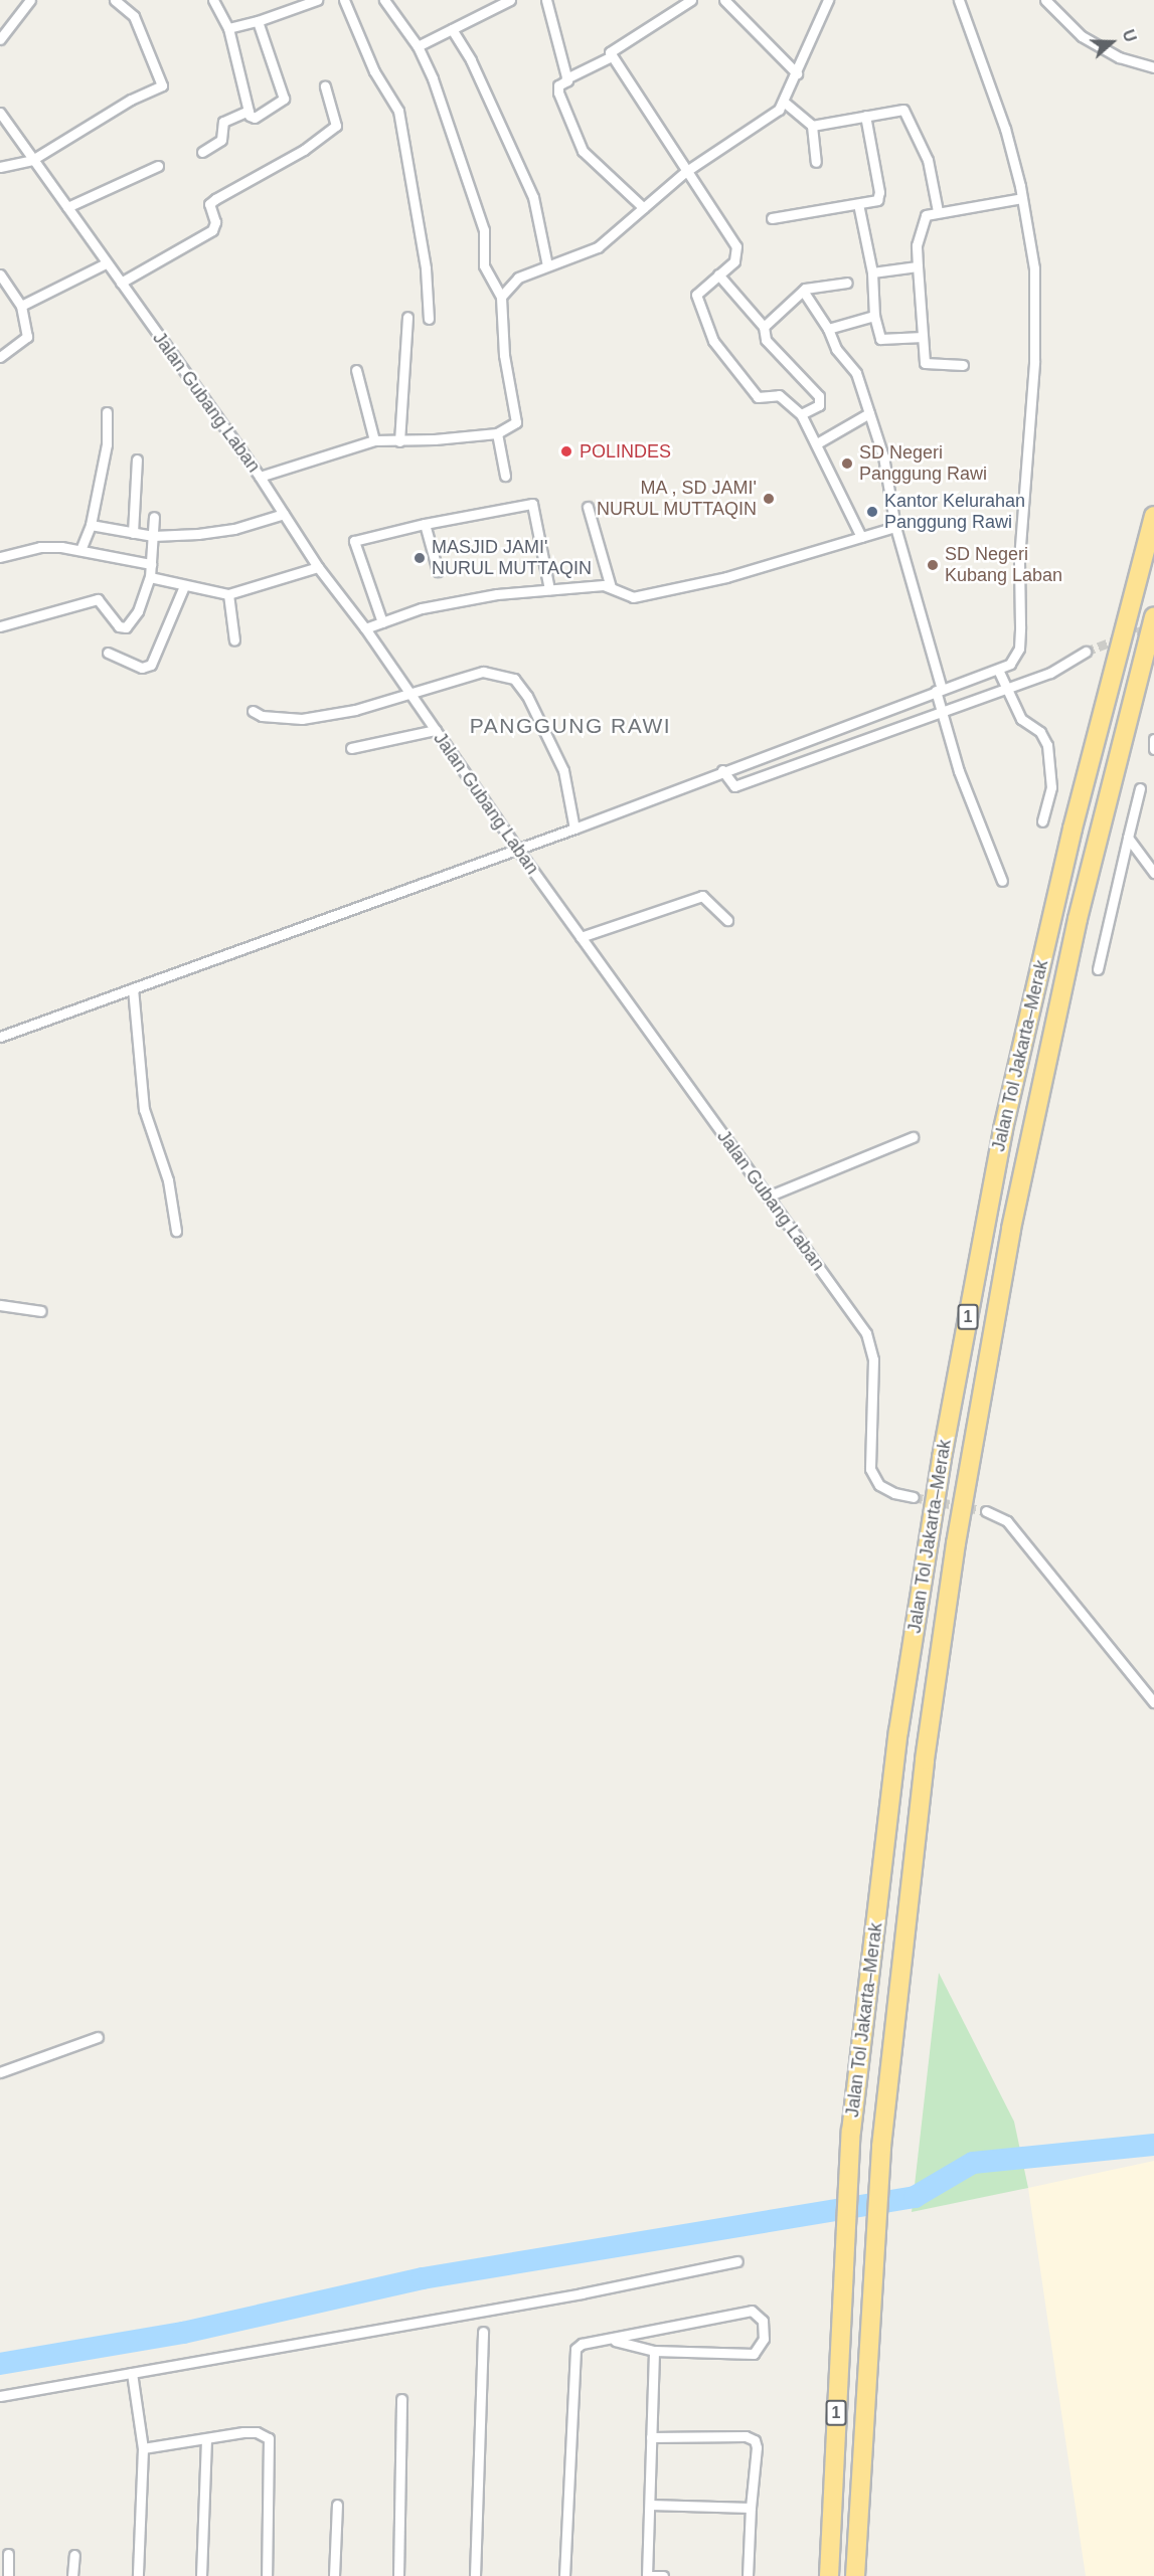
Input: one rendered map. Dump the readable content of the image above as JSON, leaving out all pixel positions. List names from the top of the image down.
{
  "streets": {
    "highway": ["Jalan Tol Jakarta–Merak", "1"],
    "street": ["Jalan Gubang Laban"]
  },
  "districts": ["PANGGUNG RAWI"],
  "places": [
    "POLINDES",
    "SD Negeri Panggung Rawi",
    "MA , SD JAMI' NURUL MUTTAQIN",
    "Kantor Kelurahan Panggung Rawi",
    "MASJID JAMI' NURUL MUTTAQIN",
    "SD Negeri Kubang Laban"
  ],
  "north": "right"
}
